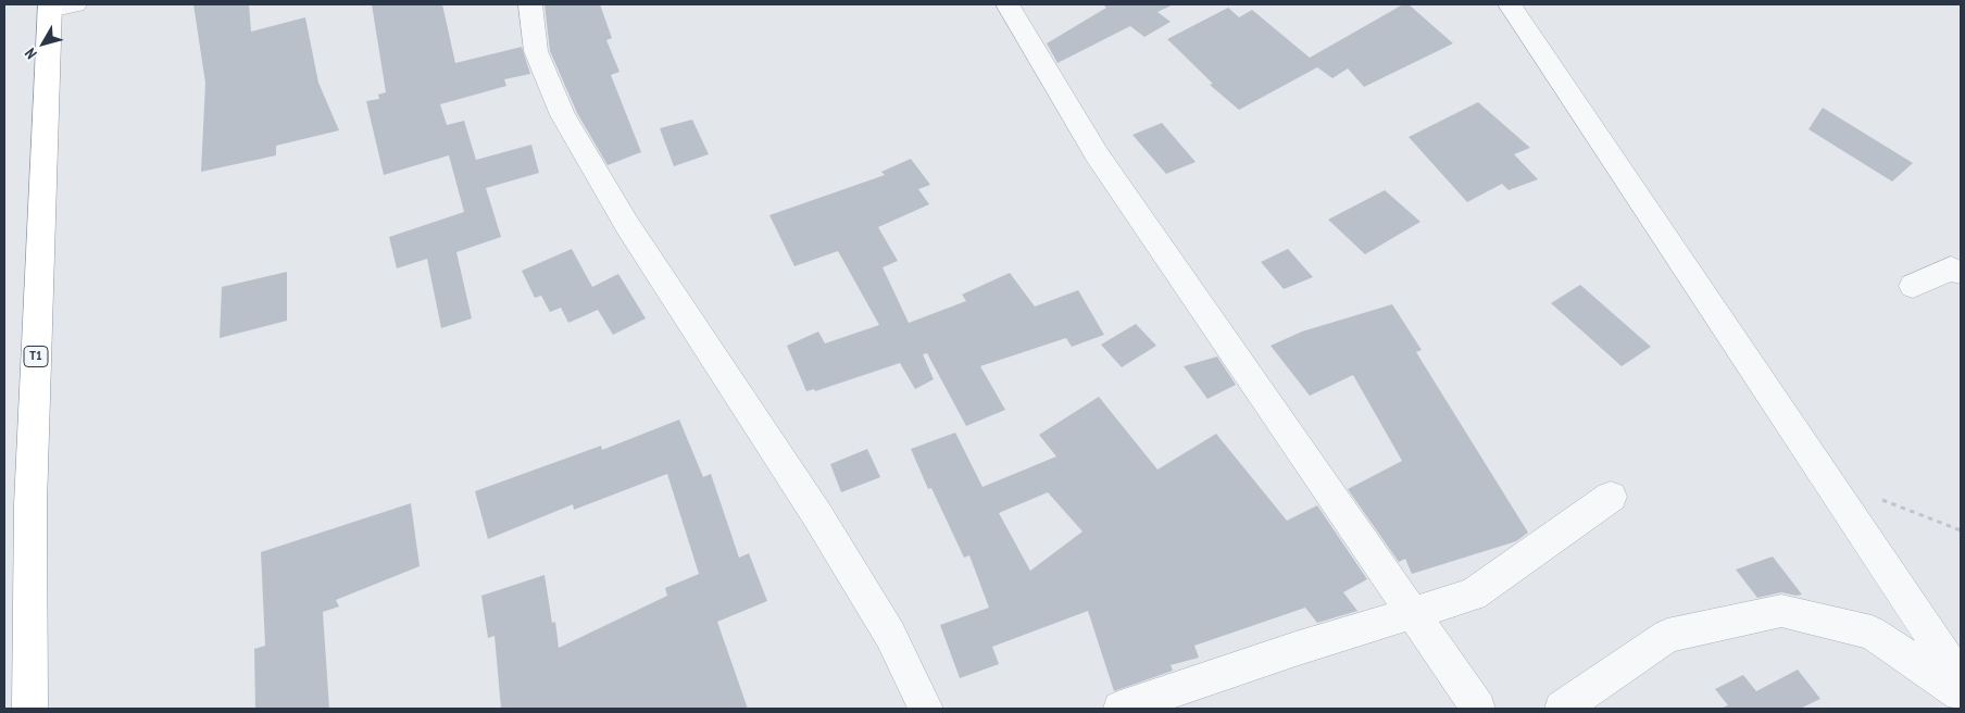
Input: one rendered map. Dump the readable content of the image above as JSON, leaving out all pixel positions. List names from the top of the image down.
{
  "streets": {
    "highway": ["T1"]
  },
  "north": "bottom left"
}
